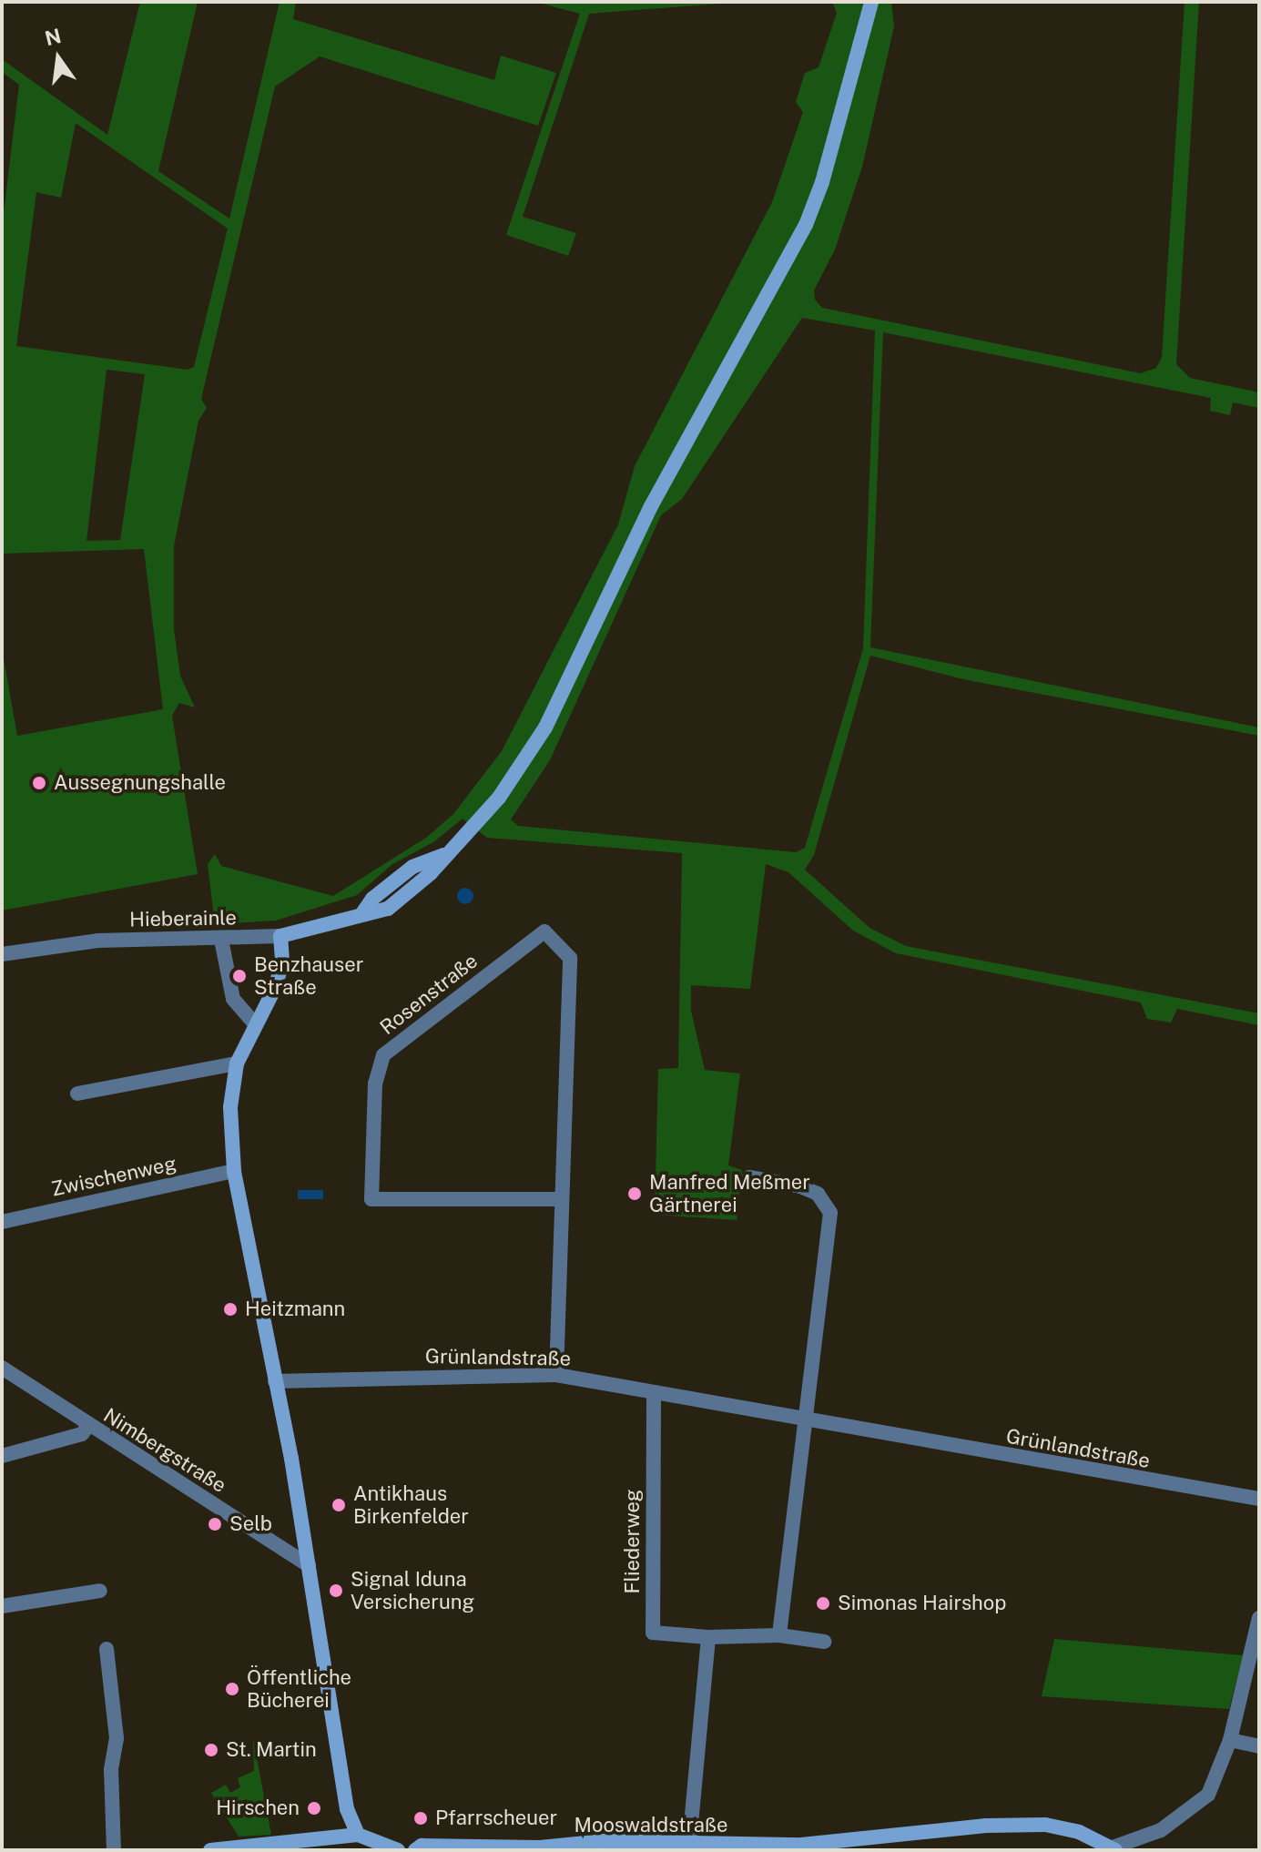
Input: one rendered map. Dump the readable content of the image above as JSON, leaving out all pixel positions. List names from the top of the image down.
{
  "streets": {
    "street": [
      "Hieberainle",
      "Rosenstraße",
      "Zwischenweg",
      "Grünlandstraße",
      "Nimbergstraße",
      "Fliederweg",
      "Mooswaldstraße"
    ]
  },
  "crossings": [
    ["Rosenstraße", "Grünlandstraße"],
    ["Grünlandstraße", "Fliederweg"]
  ],
  "places": [
    "Aussegnungshalle",
    "Benzhauser Straße",
    "Manfred Meßmer Gärtnerei",
    "Heitzmann",
    "Antikhaus Birkenfelder",
    "Selb",
    "Signal Iduna Versicherung",
    "Simonas Hairshop",
    "Öffentliche Bücherei",
    "St. Martin",
    "Hirschen",
    "Pfarrscheuer"
  ],
  "north": "top"
}
